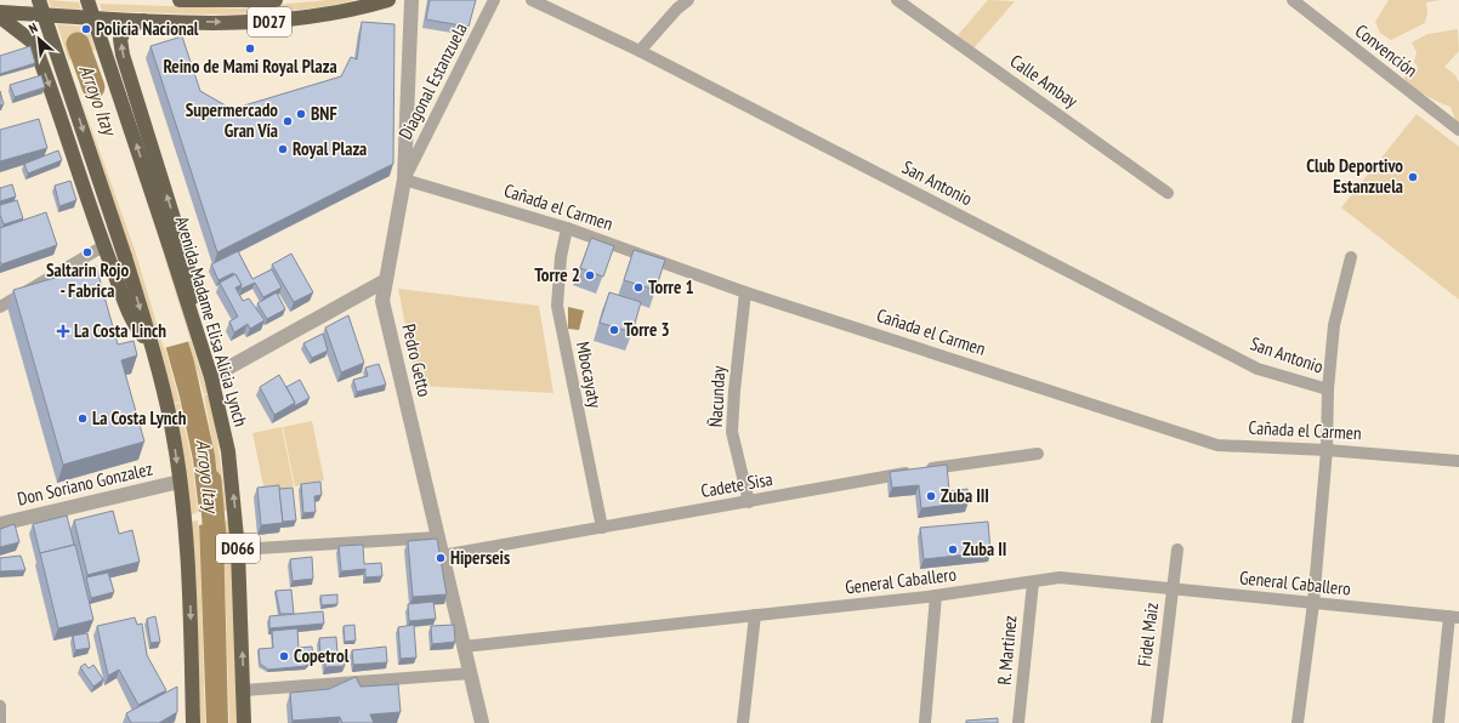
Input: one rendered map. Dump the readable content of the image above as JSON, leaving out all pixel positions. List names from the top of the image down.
{
  "streets": {
    "highway": ["D027", "Avenida Madame Elisa Alicia Lynch", "D066"],
    "street": [
      "Convención",
      "Diagonal Estanzuela",
      "Calle Ambay",
      "San Antonio",
      "Cañada el Carmen",
      "Pedro Getto",
      "Mbocayaty",
      "Ñacunday",
      "Don Soriano Gonzalez",
      "Cadete Sisa",
      "General Caballero",
      "Fidel Maiz",
      "R. Martinez"
    ]
  },
  "crossings": [
    ["Diagonal Estanzuela", "Cañada el Carmen"],
    ["Diagonal Estanzuela", "Pedro Getto"],
    ["Cañada el Carmen", "Pedro Getto"],
    ["Cañada el Carmen", "Mbocayaty"],
    ["Cañada el Carmen", "Ñacunday"],
    ["Pedro Getto", "Cadete Sisa"],
    ["Pedro Getto", "General Caballero"],
    ["Mbocayaty", "Cadete Sisa"],
    ["Ñacunday", "Cadete Sisa"],
    ["General Caballero", "Fidel Maiz"],
    ["General Caballero", "R. Martinez"]
  ],
  "water": ["Arroyo Itay"],
  "places": {
    "other": [
      "Policia Nacional",
      "Reino de Mami Royal Plaza",
      "BNF",
      "Supermercado Gran Vía",
      "Royal Plaza",
      "Club Deportivo Estanzuela",
      "Saltarin Rojo - Fabrica",
      "Torre 2",
      "Torre 1",
      "Torre 3",
      "La Costa Lynch",
      "Zuba III",
      "Zuba II",
      "Hiperseis",
      "Copetrol"
    ],
    "health": ["La Costa Linch"]
  },
  "north": "top left"
}
